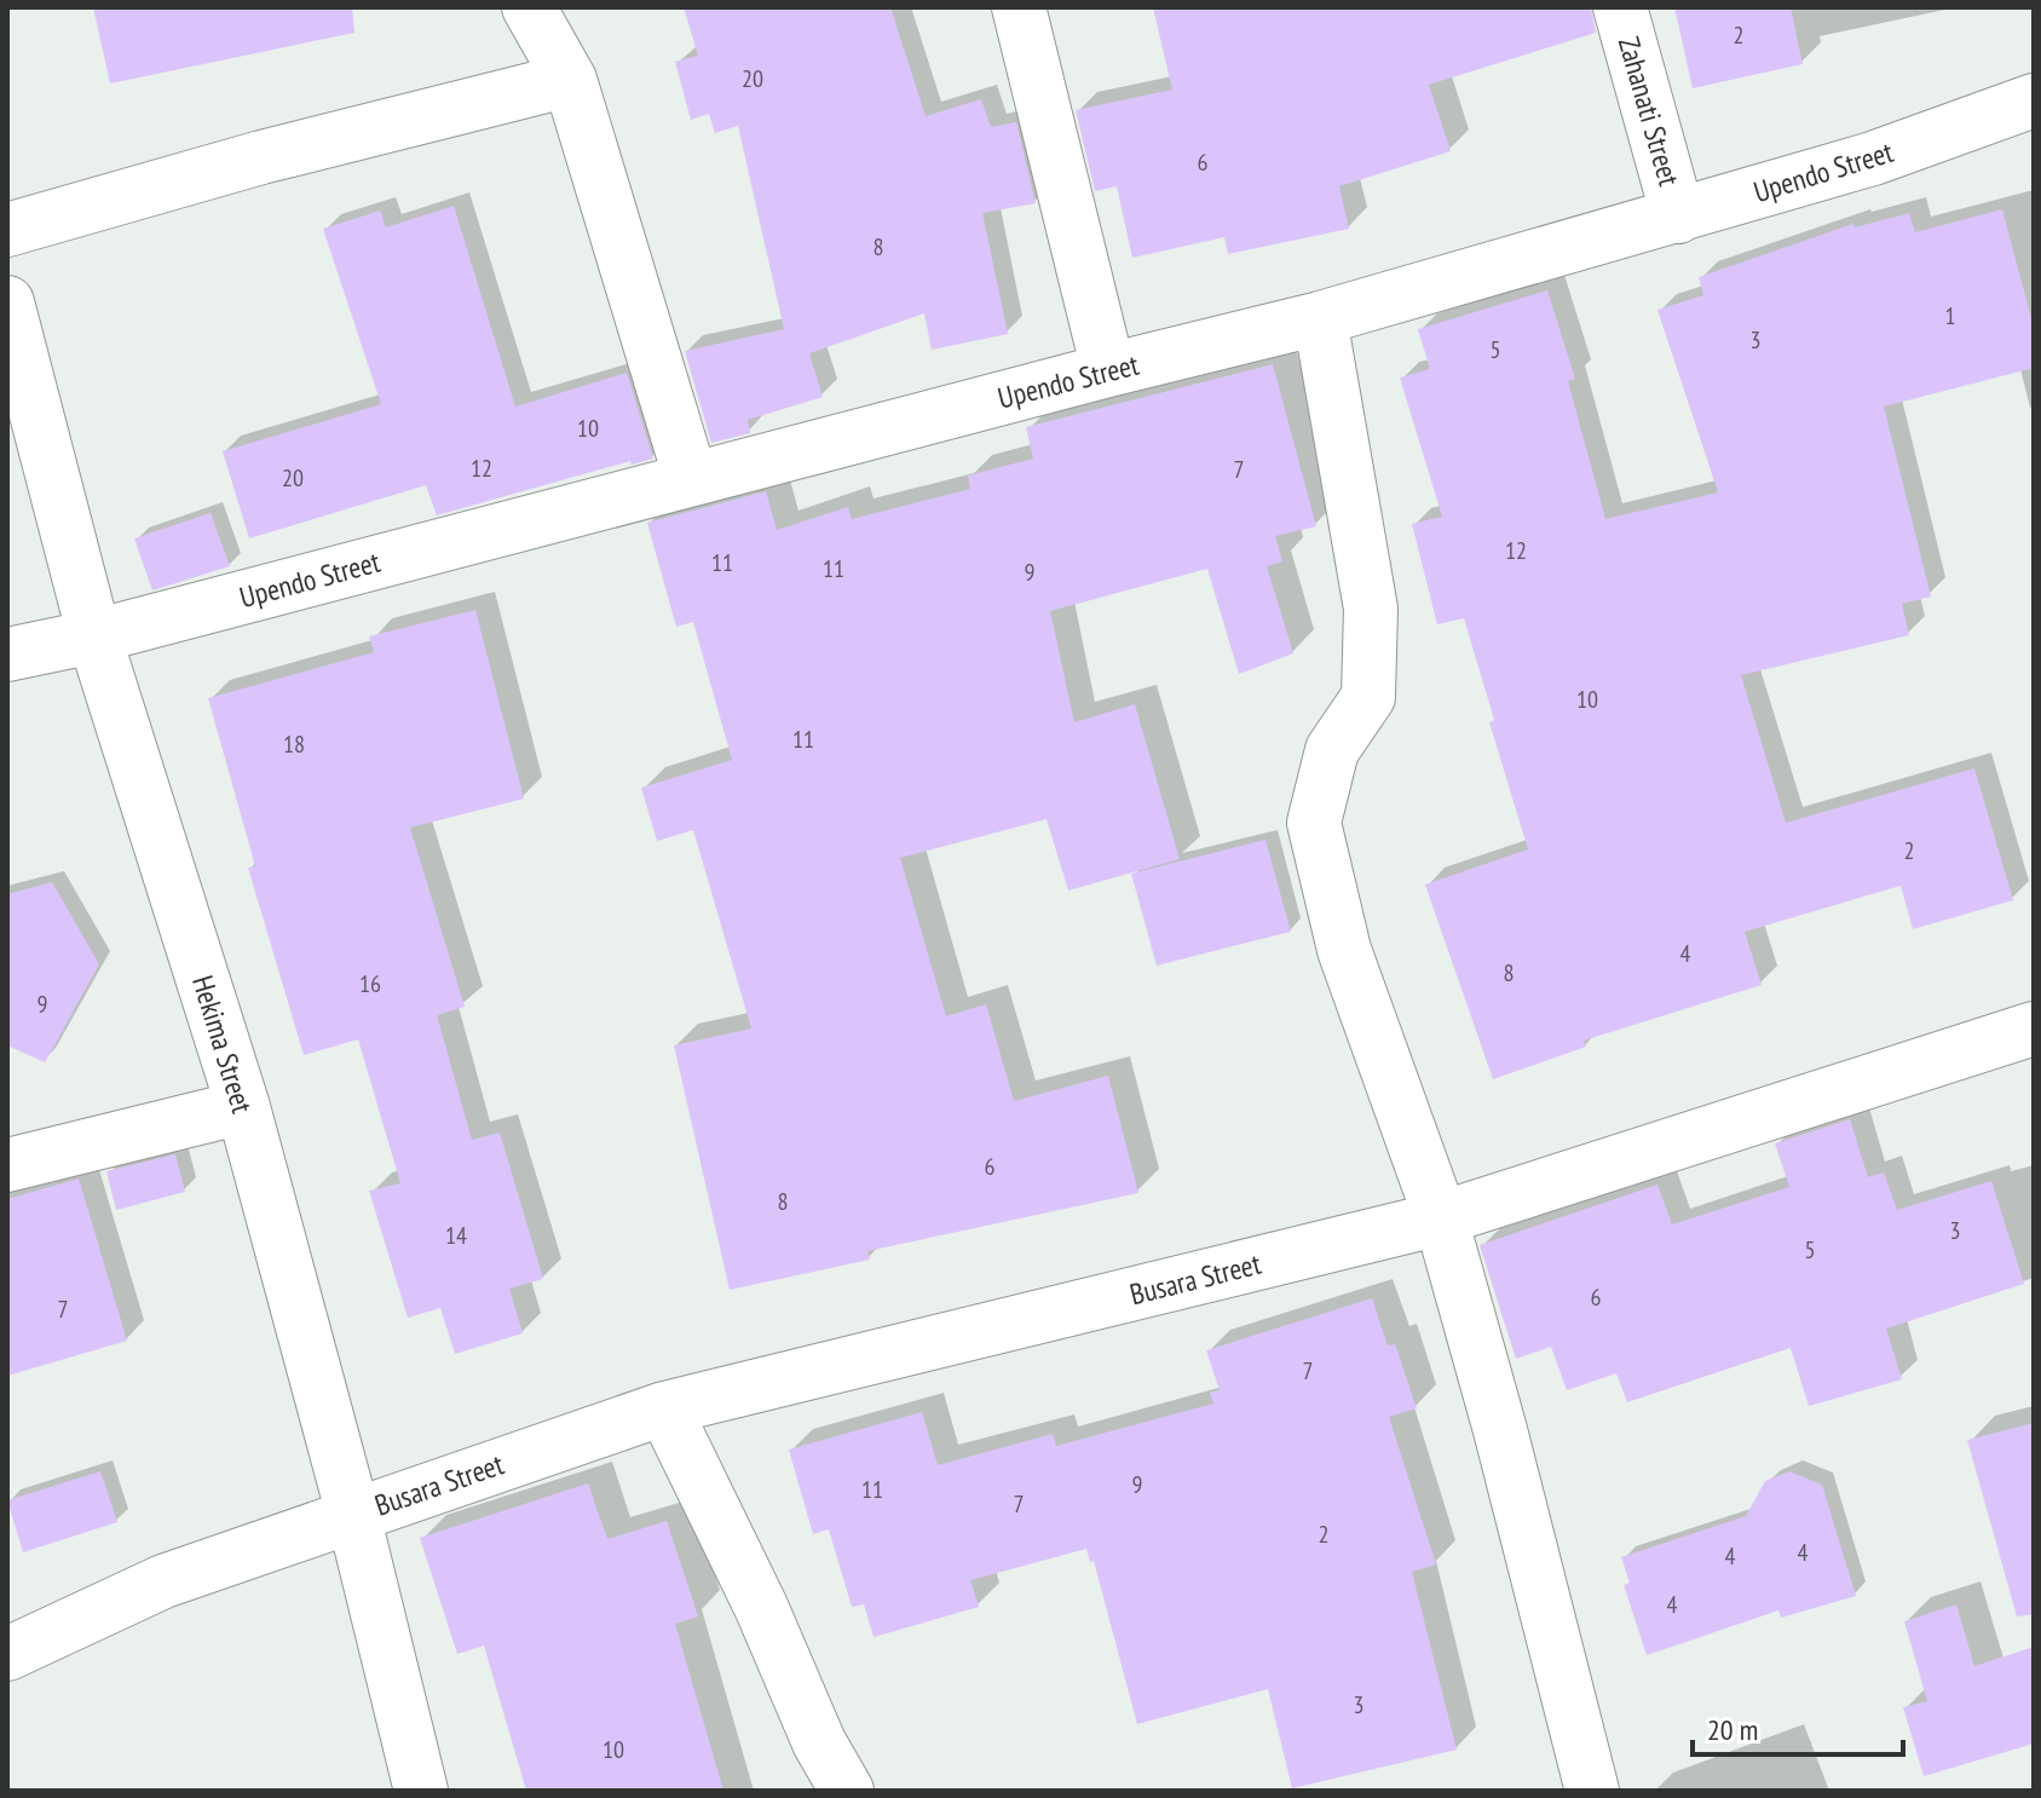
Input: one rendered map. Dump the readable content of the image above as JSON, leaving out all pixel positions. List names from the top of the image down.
{
  "streets": {
    "street": [
      "Zahanati Street",
      "Upendo Street",
      "Hekima Street",
      "Busara Street"
    ]
  },
  "crossings": [
    ["Zahanati Street", "Upendo Street"],
    ["Upendo Street", "Hekima Street"],
    ["Hekima Street", "Busara Street"]
  ],
  "house_numbers": [
    "2",
    "20",
    "6",
    "8",
    "1",
    "3",
    "5",
    "10",
    "12",
    "7",
    "20",
    "12",
    "11",
    "11",
    "9",
    "10",
    "11",
    "18",
    "2",
    "4",
    "8",
    "16",
    "9",
    "6",
    "8",
    "3",
    "14",
    "5",
    "6",
    "7",
    "7",
    "9",
    "11",
    "7",
    "2",
    "4",
    "4",
    "4",
    "3",
    "10"
  ],
  "scale_bar": "20 m"
}
